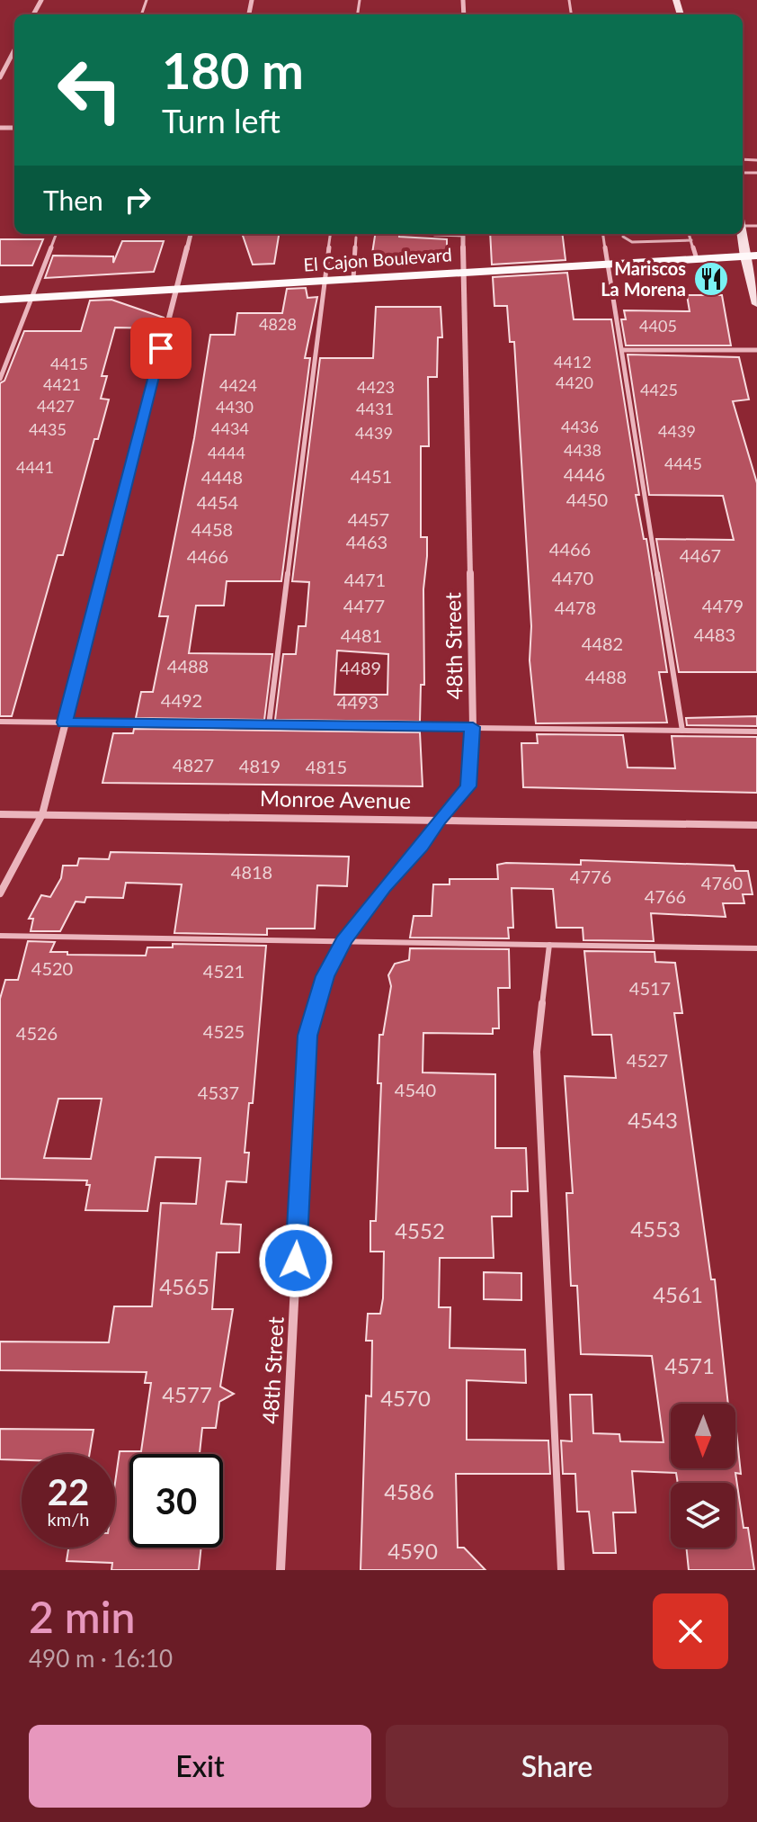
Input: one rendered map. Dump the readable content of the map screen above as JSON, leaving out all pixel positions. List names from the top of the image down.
{
  "streets": {
    "main road": ["El Cajon Boulevard"],
    "street": ["48th Street", "Monroe Avenue"]
  },
  "crossings": [
    ["El Cajon Boulevard", "48th Street"],
    ["48th Street", "Monroe Avenue"]
  ],
  "places": {
    "restaurant": ["Mariscos La Morena"]
  },
  "house_numbers": [
    "4828",
    "4405",
    "4412",
    "4415",
    "4420",
    "4421",
    "4424",
    "4423",
    "4425",
    "4427",
    "4430",
    "4431",
    "4436",
    "4434",
    "4435",
    "4439",
    "4439",
    "4438",
    "4444",
    "4445",
    "4441",
    "4446",
    "4451",
    "4448",
    "4450",
    "4454",
    "4457",
    "4458",
    "4463",
    "4466",
    "4467",
    "4466",
    "4470",
    "4471",
    "4477",
    "4479",
    "4478",
    "4483",
    "4481",
    "4482",
    "4488",
    "4489",
    "4488",
    "4492",
    "4493",
    "4827",
    "4819",
    "4815",
    "4818",
    "4776",
    "4760",
    "4766",
    "4520",
    "4521",
    "4517",
    "4525",
    "4526",
    "4527",
    "4540",
    "4537",
    "4543",
    "4553",
    "4552",
    "4565",
    "4561",
    "4571",
    "4577",
    "4570",
    "4586",
    "4590"
  ],
  "north": "bottom",
  "page": {
    "turn": ["180 m", "Turn left"],
    "then": "Then",
    "speed": "22 km/h",
    "limit": "30",
    "heading": ["2 min", "490 m · 16:10"],
    "buttons": ["Exit", "Share"]
  }
}
